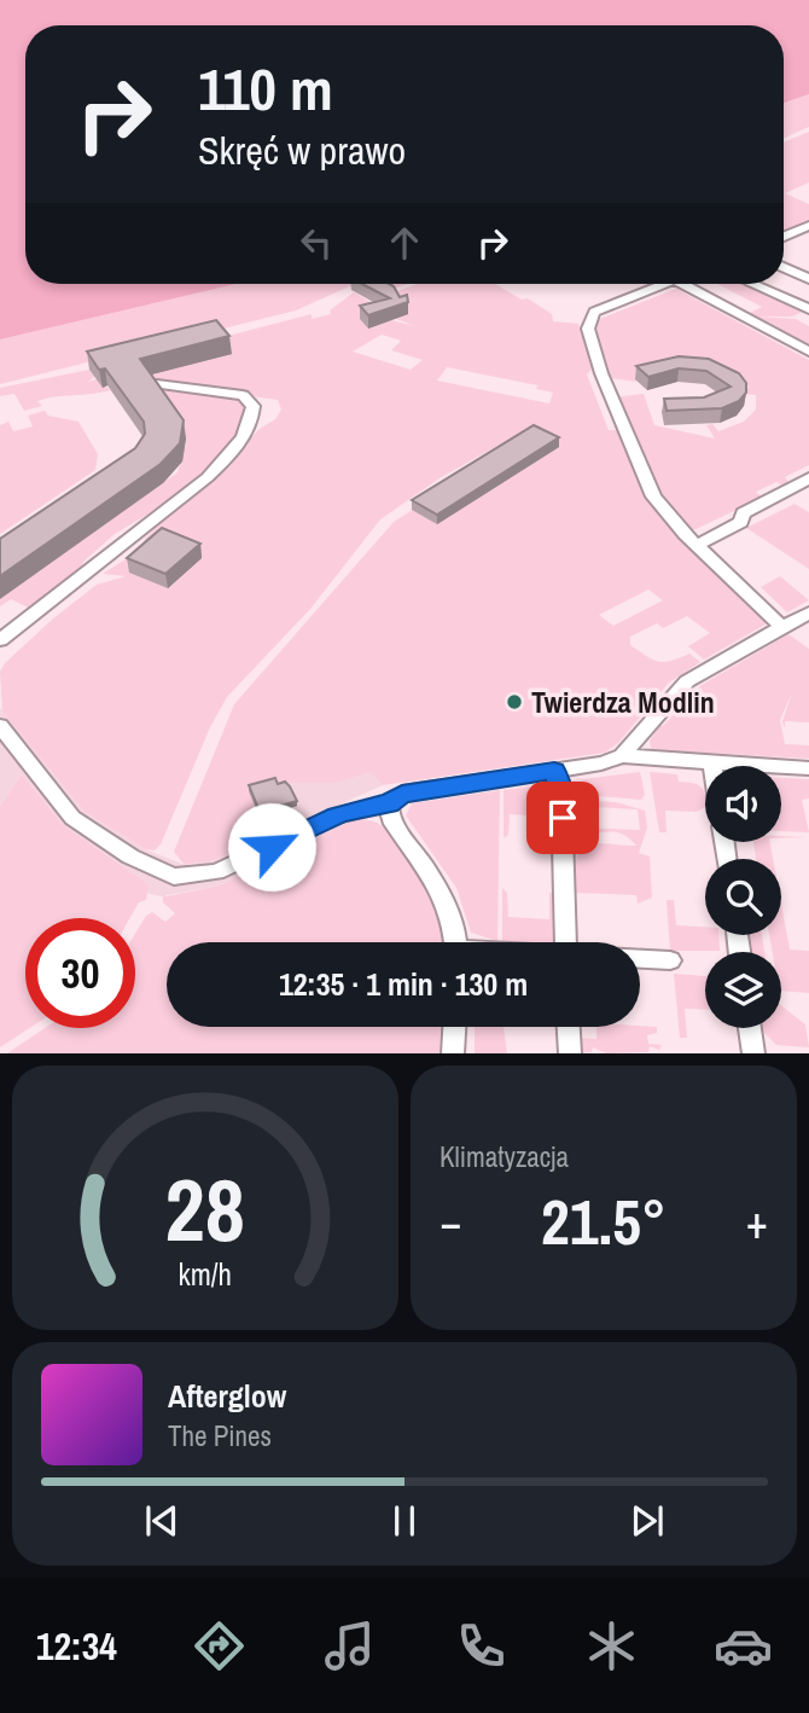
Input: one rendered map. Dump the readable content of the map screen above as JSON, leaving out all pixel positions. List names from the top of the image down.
{
  "places": ["Twierdza Modlin"],
  "page": {
    "turn": ["110 m", "Skręć w prawo"],
    "limit": "30",
    "trip": "12:35 · 1 min · 130 m",
    "tile": "Klimatyzacja",
    "heat": ["−", "21.5°", "+"],
    "song": ["Afterglow", "The Pines"],
    "tabs": "12:34",
    "gauge": ["28", "km/h"]
  }
}
